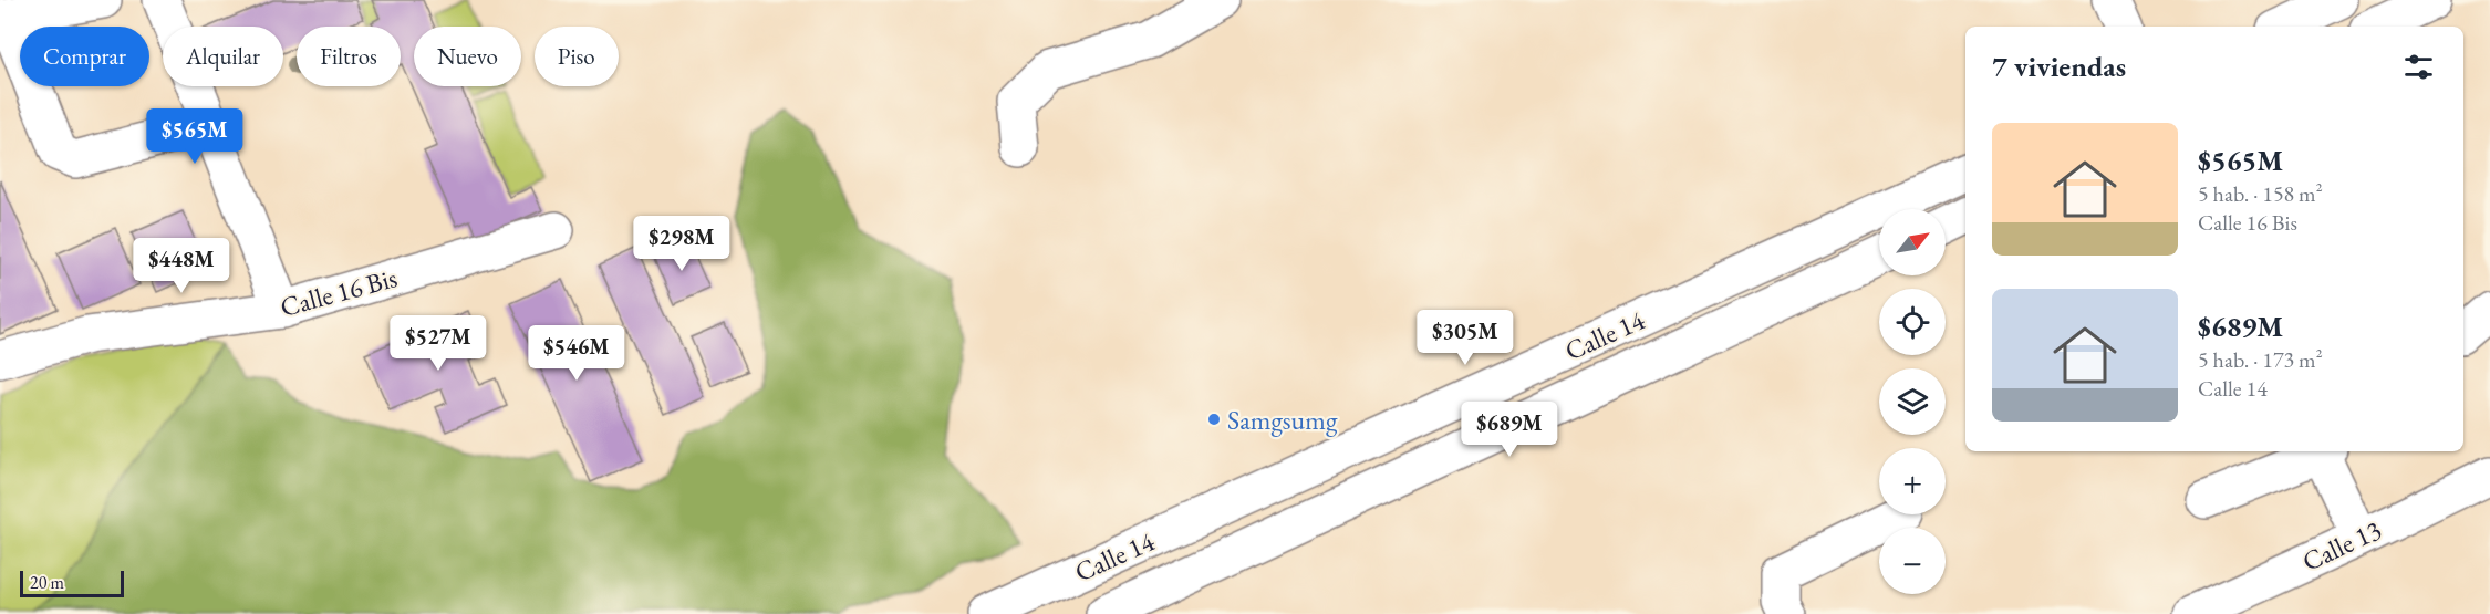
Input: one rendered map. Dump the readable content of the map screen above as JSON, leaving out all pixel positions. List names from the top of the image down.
{
  "streets": {
    "main road": ["Calle 16 Bis", "Calle 14", "Calle 13"]
  },
  "places": ["Samgsumg"],
  "scale_bar": "20 m",
  "north": "top right",
  "page": {
    "chip": [
      "Comprar",
      "Alquilar",
      "Filtros",
      "Nuevo",
      "Piso"
    ],
    "heading": "7 viviendas",
    "list": [
      {
        "name": "$565M",
        "note": "5 hab. · 158 m² · Calle 16 Bis"
      },
      {
        "name": "$689M",
        "note": "5 hab. · 173 m² · Calle 14"
      }
    ],
    "price": [
      "$565M",
      "$298M",
      "$448M",
      "$305M",
      "$527M",
      "$546M",
      "$689M"
    ],
    "map_buttons": ["+", "−"],
    "scale": "20 m"
  }
}
